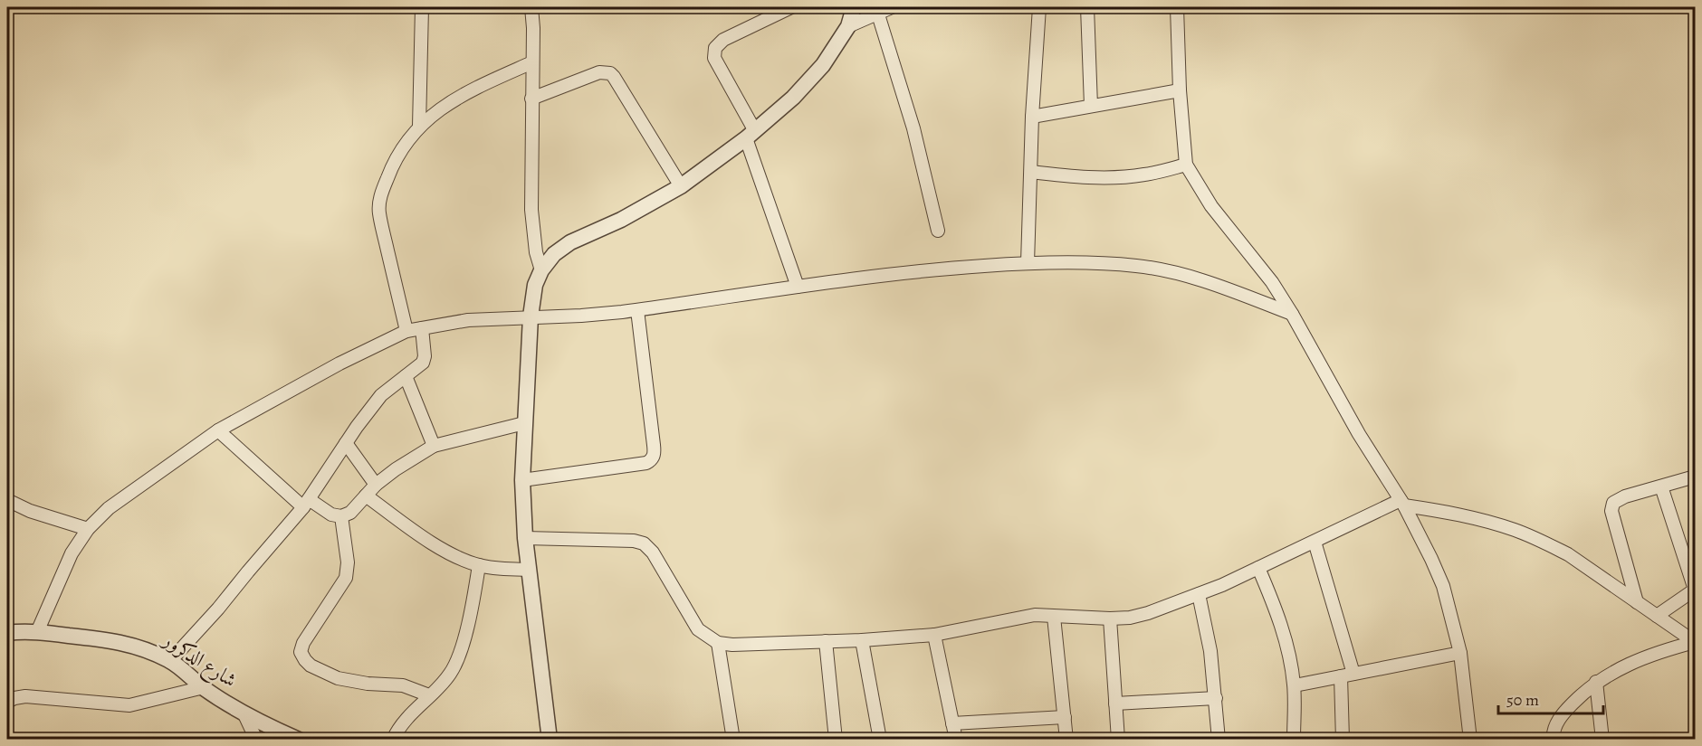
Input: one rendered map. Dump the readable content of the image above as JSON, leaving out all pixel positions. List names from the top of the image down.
{
  "streets": {
    "street": ["شارع الدكرور"]
  },
  "scale_bar": "50 m"
}
